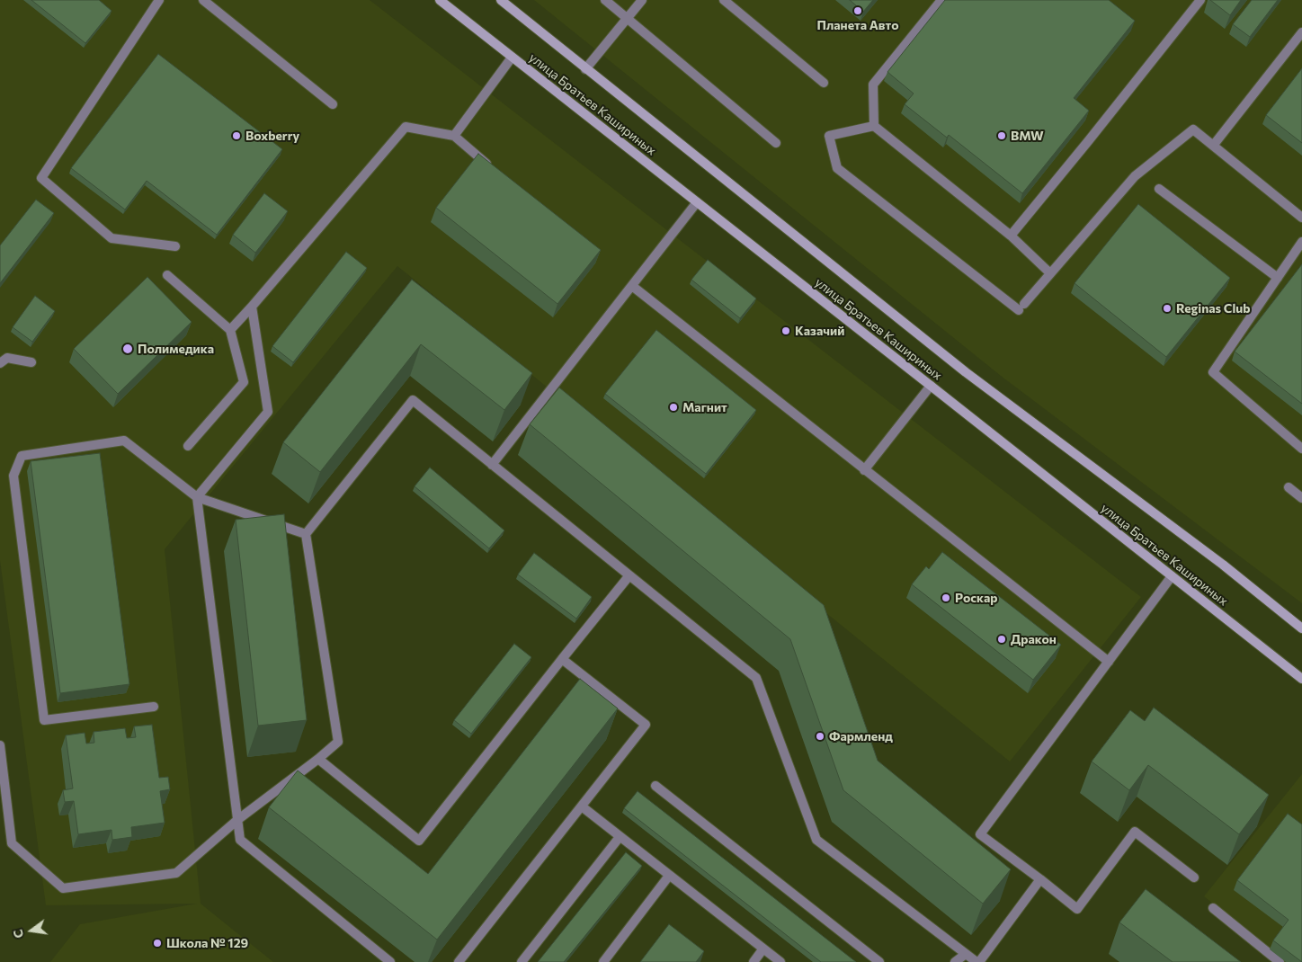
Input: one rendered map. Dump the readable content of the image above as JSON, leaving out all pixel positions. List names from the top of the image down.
{
  "streets": {
    "main road": ["улица Братьев Кашириных"]
  },
  "places": [
    "Планета Авто",
    "Boxberry",
    "BMW",
    "Reginas Club",
    "Казачий",
    "Полимедика",
    "Магнит",
    "Роскар",
    "Дракон",
    "Фармленд",
    "Школа № 129"
  ],
  "north": "left"
}
